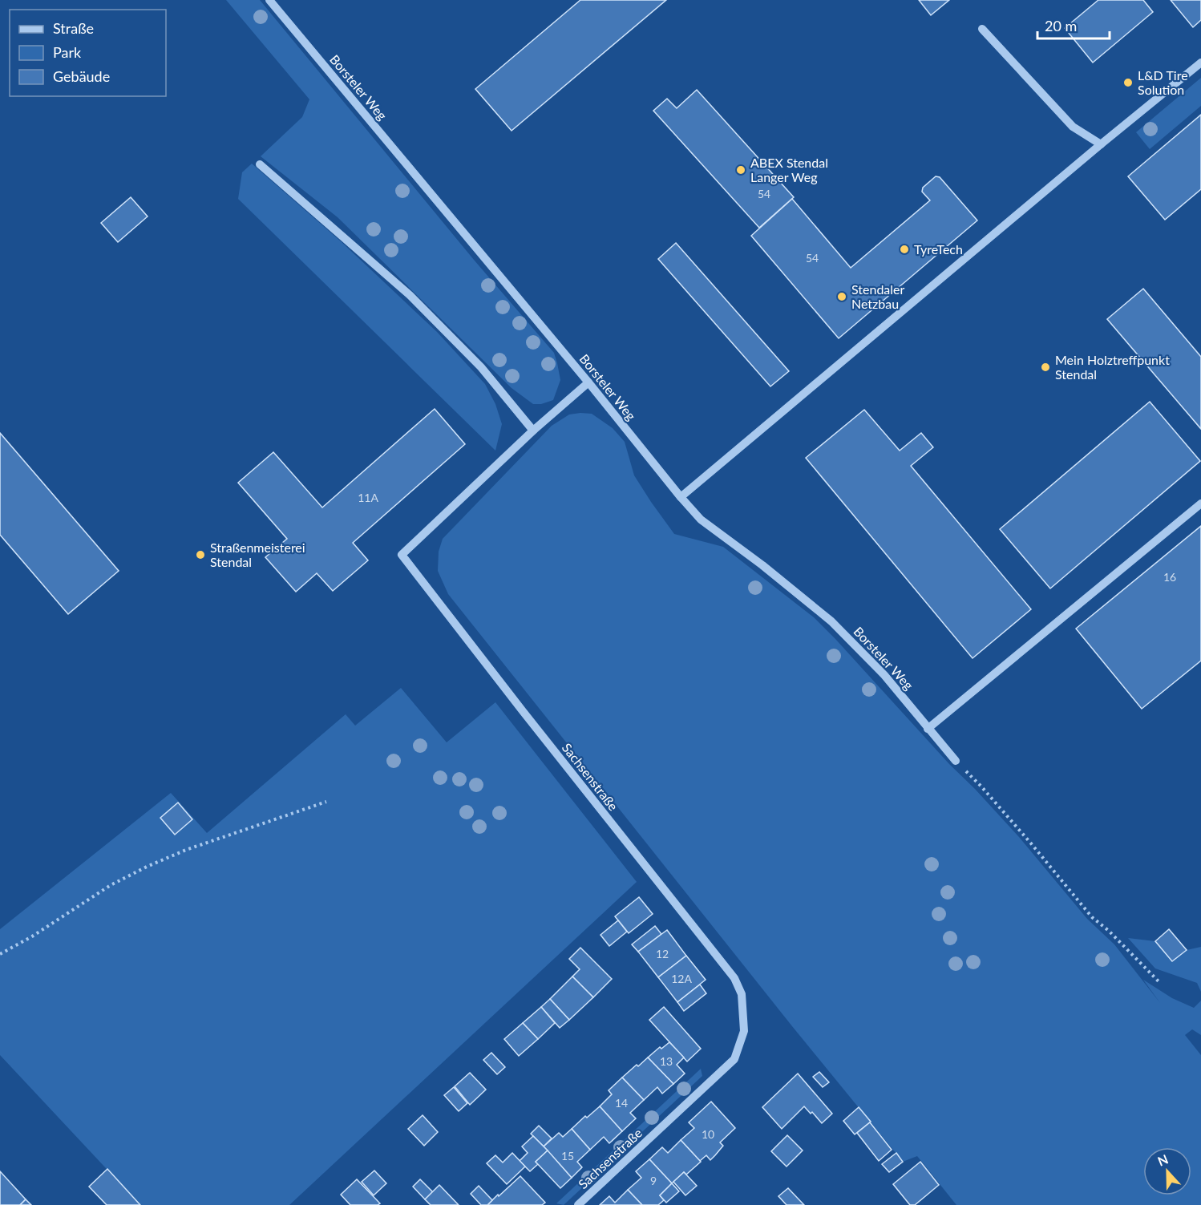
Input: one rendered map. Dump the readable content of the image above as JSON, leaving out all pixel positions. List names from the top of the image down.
{
  "streets": {
    "street": ["Borsteler Weg", "Sachsenstraße"]
  },
  "crossings": [
    ["Borsteler Weg", "Sachsenstraße"]
  ],
  "places": [
    "L&D Tire Solution",
    "ABEX Stendal Langer Weg",
    "TyreTech",
    "Stendaler Netzbau",
    "Mein Holztreffpunkt Stendal",
    "Straßenmeisterei Stendal"
  ],
  "house_numbers": [
    "54",
    "54",
    "11A",
    "16",
    "12",
    "12A",
    "13",
    "14",
    "10",
    "15",
    "9"
  ],
  "legend": ["Straße", "Park", "Gebäude"],
  "scale_bar": "20 m",
  "north": "top"
}
